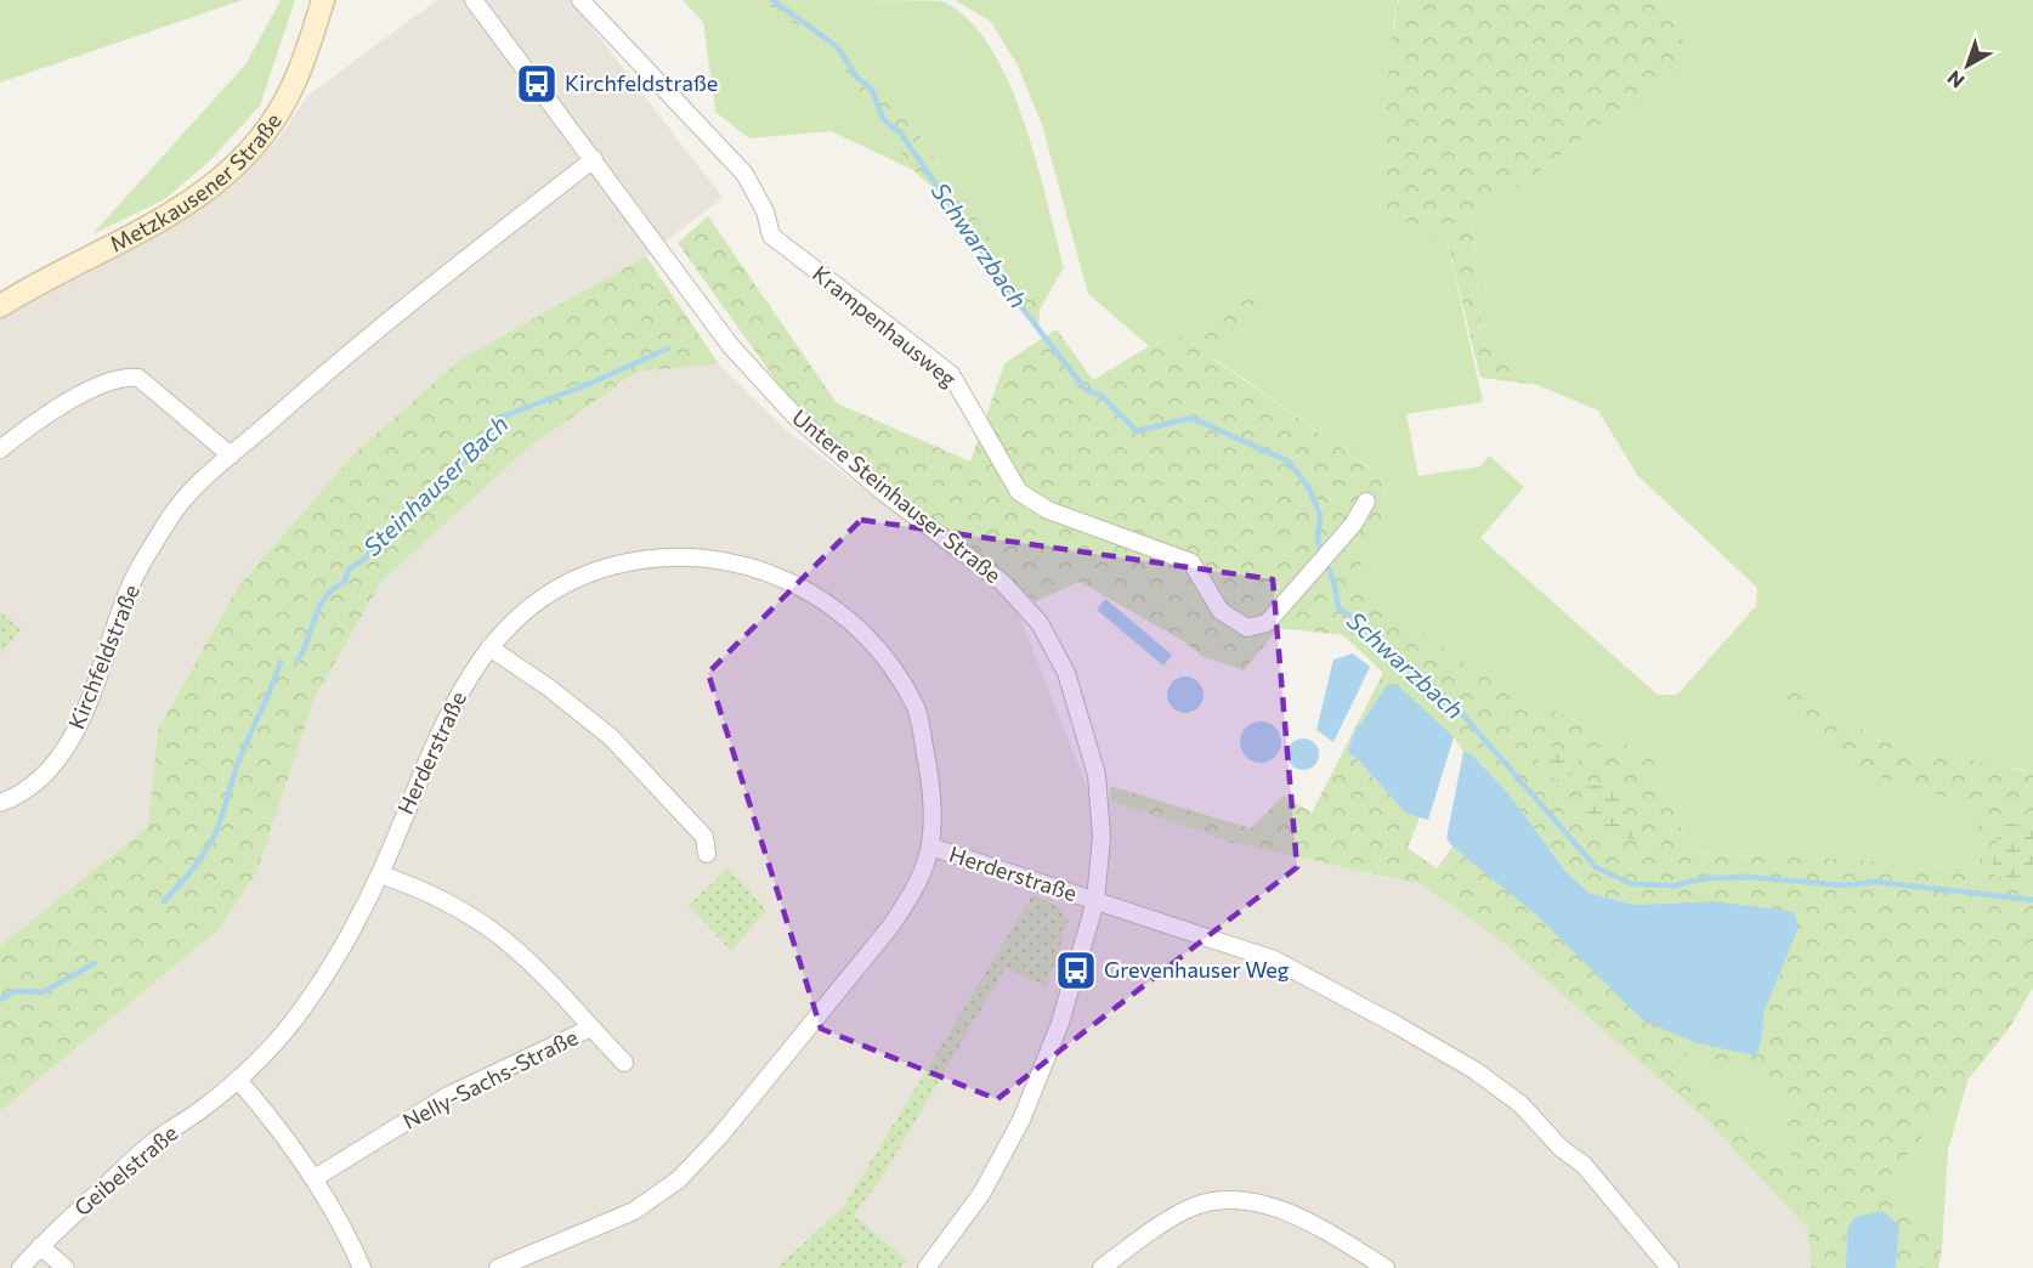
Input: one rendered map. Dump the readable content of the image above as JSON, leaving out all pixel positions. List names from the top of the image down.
{
  "streets": {
    "main road": ["Metzkausener Straße"],
    "street": [
      "Krampenhausweg",
      "Untere Steinhauser Straße",
      "Kirchfeldstraße",
      "Herderstraße",
      "Nelly-Sachs-Straße",
      "Geibelstraße"
    ]
  },
  "crossings": [
    ["Untere Steinhauser Straße", "Kirchfeldstraße"],
    ["Untere Steinhauser Straße", "Herderstraße"],
    ["Herderstraße", "Nelly-Sachs-Straße"],
    ["Herderstraße", "Geibelstraße"]
  ],
  "water": ["Schwarzbach", "Steinhauser Bach"],
  "places": {
    "bus stop": ["Kirchfeldstraße", "Grevenhauser Weg"]
  },
  "north": "bottom left"
}
